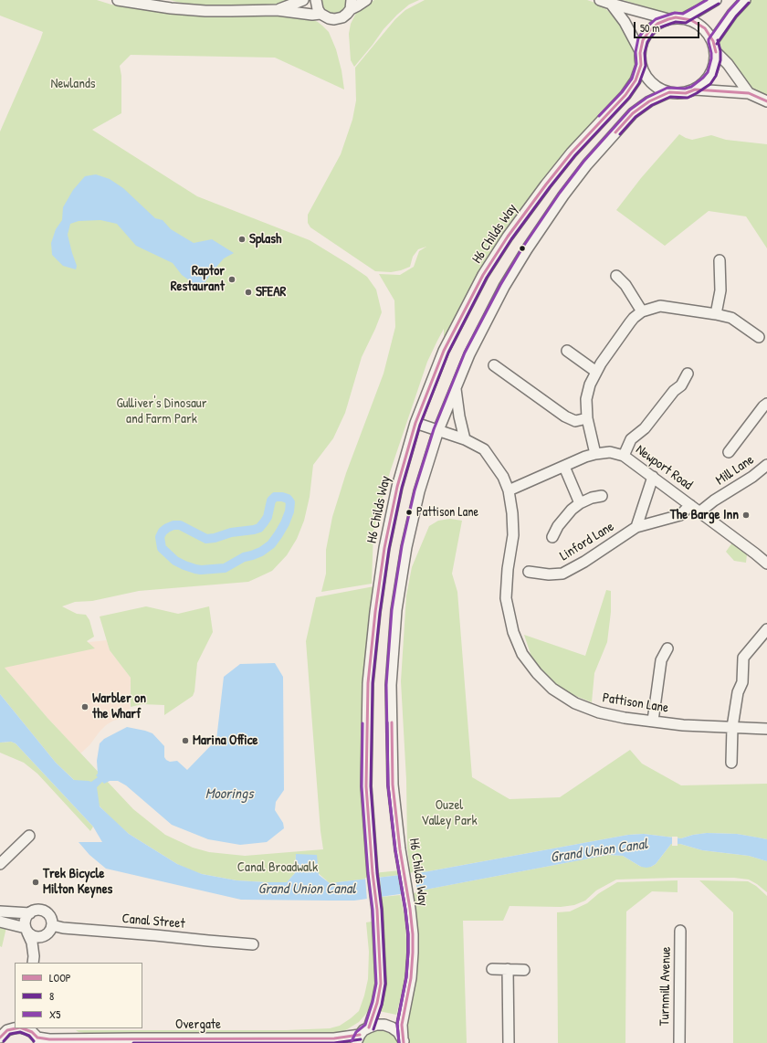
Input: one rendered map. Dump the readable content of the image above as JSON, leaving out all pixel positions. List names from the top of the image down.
{
  "streets": {
    "street": [
      "H6 Childs Way",
      "Newport Road",
      "Mill Lane",
      "Linford Lane",
      "Pattison Lane",
      "Canal Street",
      "Turnmill Avenue",
      "Overgate"
    ]
  },
  "crossings": [
    ["H6 Childs Way", "Pattison Lane"],
    ["Newport Road", "Mill Lane"],
    ["Newport Road", "Linford Lane"],
    ["Newport Road", "Pattison Lane"]
  ],
  "water": ["Moorings", "Grand Union Canal"],
  "parks": [
    "Newlands",
    "Gulliver's Dinosaur and Farm Park",
    "Ouzel Valley Park",
    "Canal Broadwalk"
  ],
  "places": [
    "Splash",
    "Raptor Restaurant",
    "SFEAR",
    "Pattison Lane",
    "The Barge Inn",
    "Warbler on the Wharf",
    "Marina Office",
    "Trek Bicycle Milton Keynes"
  ],
  "lines": ["transit line X5", "transit line 8", "transit line LOOP"],
  "legend": ["LOOP", "8", "X5"],
  "scale_bar": "50 m"
}
